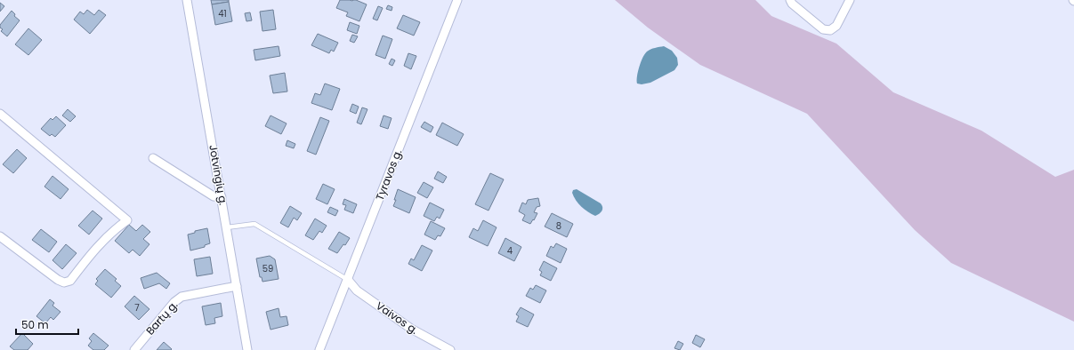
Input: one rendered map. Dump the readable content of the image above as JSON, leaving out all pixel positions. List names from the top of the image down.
{
  "streets": {
    "street": [
      "Jotvingių g.",
      "Tyravos g.",
      "Bartų g.",
      "Vaivos g."
    ]
  },
  "crossings": [
    ["Jotvingių g.", "Bartų g."],
    ["Tyravos g.", "Vaivos g."]
  ],
  "house_numbers": [
    "41",
    "8",
    "4",
    "59",
    "7"
  ],
  "scale_bar": "50 m"
}
